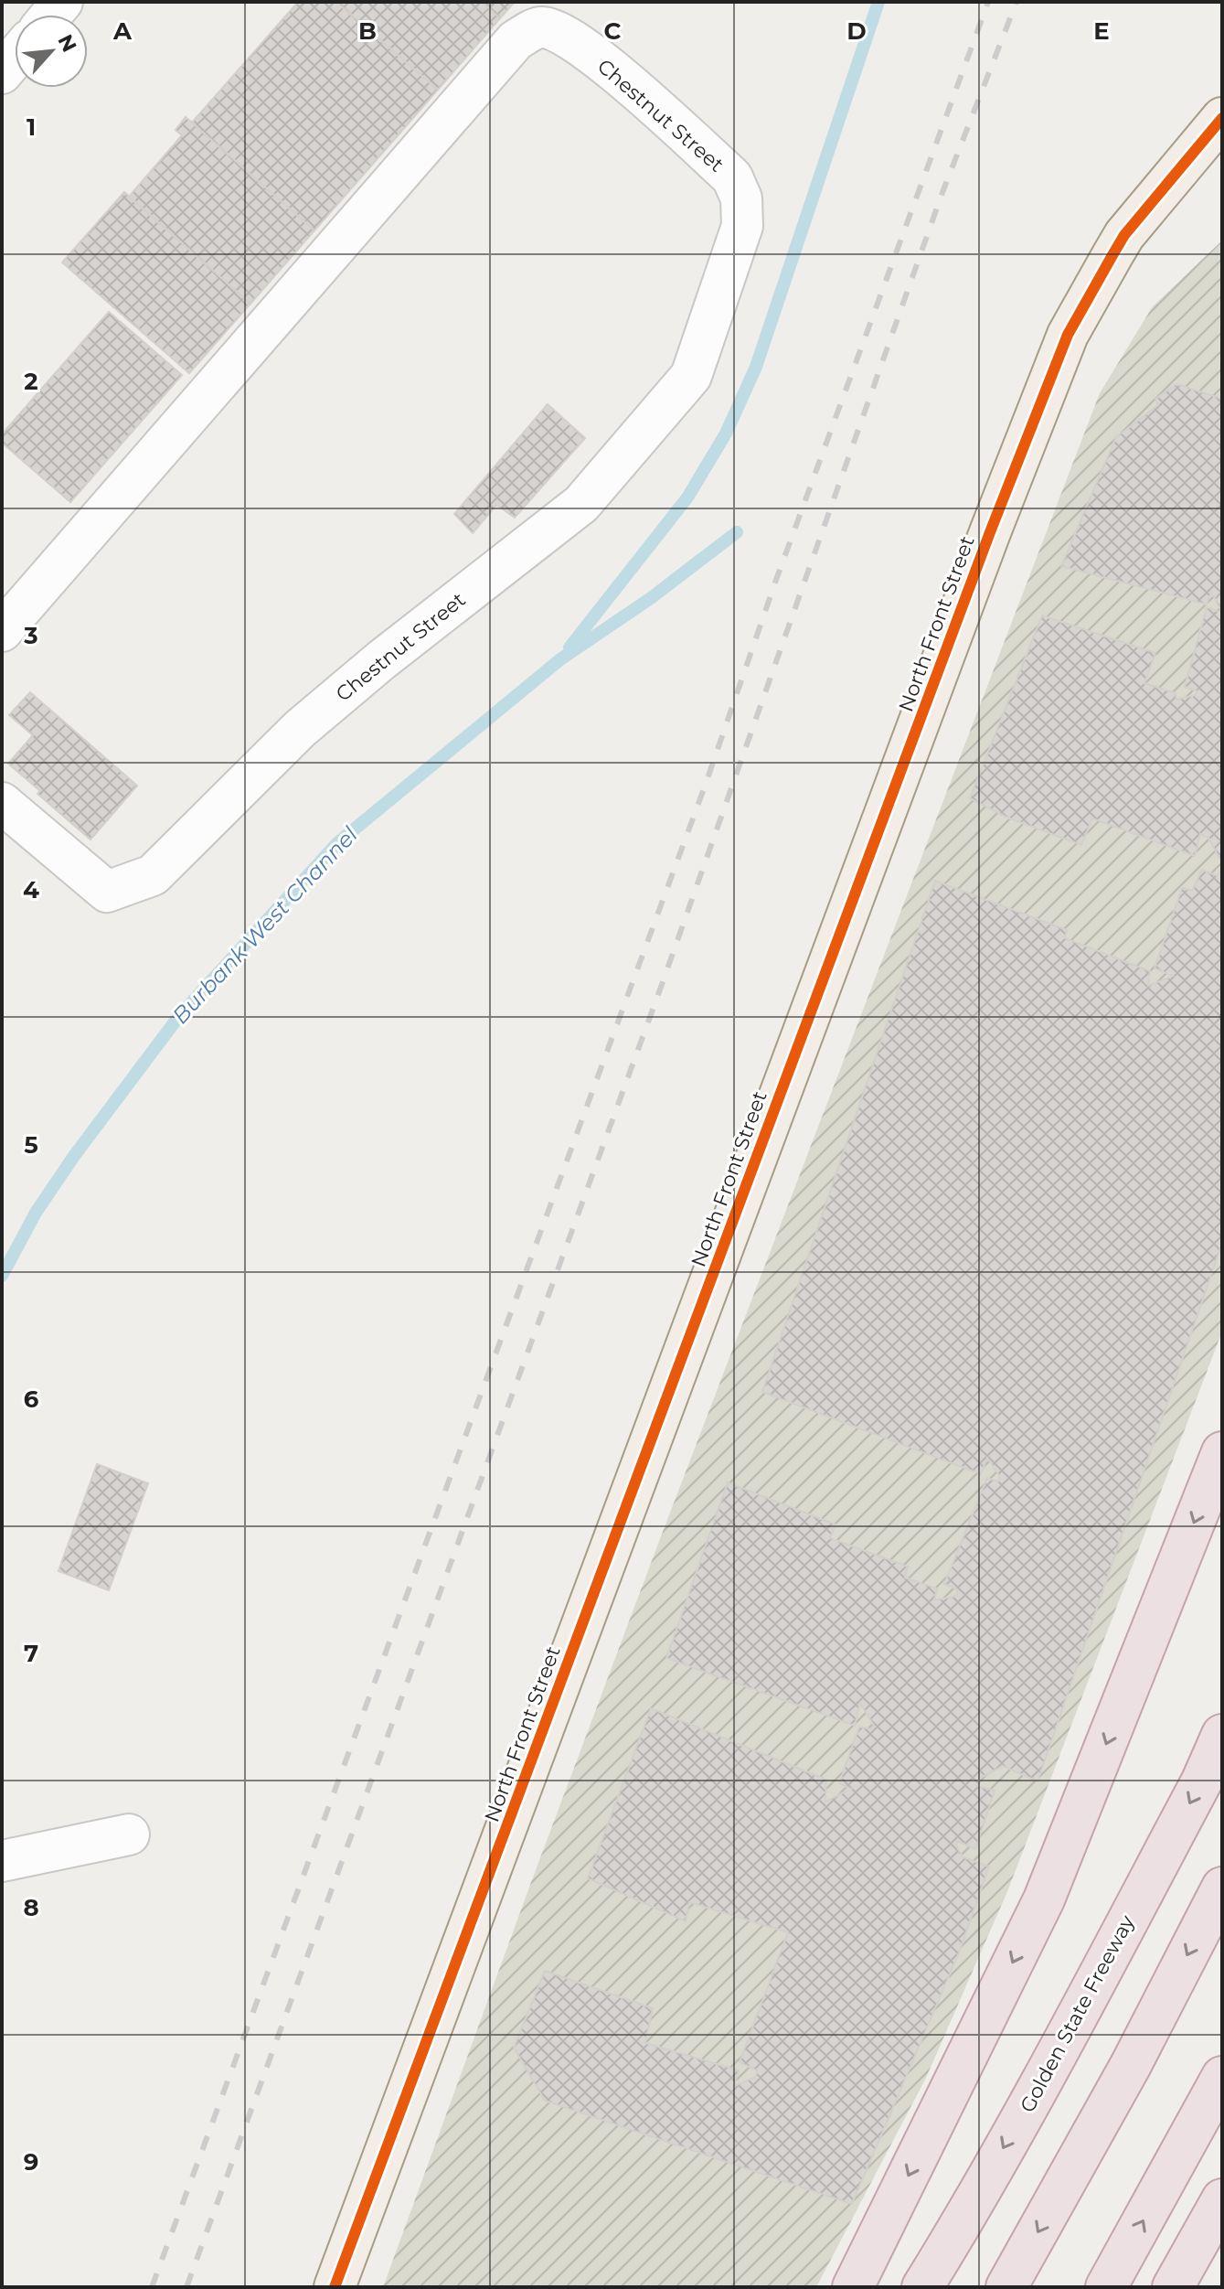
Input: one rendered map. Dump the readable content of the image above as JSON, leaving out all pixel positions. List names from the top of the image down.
{
  "streets": {
    "highway": ["Golden State Freeway"],
    "main road": ["North Front Street"],
    "street": ["Chestnut Street"]
  },
  "water": ["Burbank West Channel"],
  "north": "top right",
  "grid": {
    "columns": [
      "A",
      "B",
      "C",
      "D",
      "E"
    ],
    "rows": [
      "1",
      "2",
      "3",
      "4",
      "5",
      "6",
      "7",
      "8",
      "9"
    ]
  }
}
